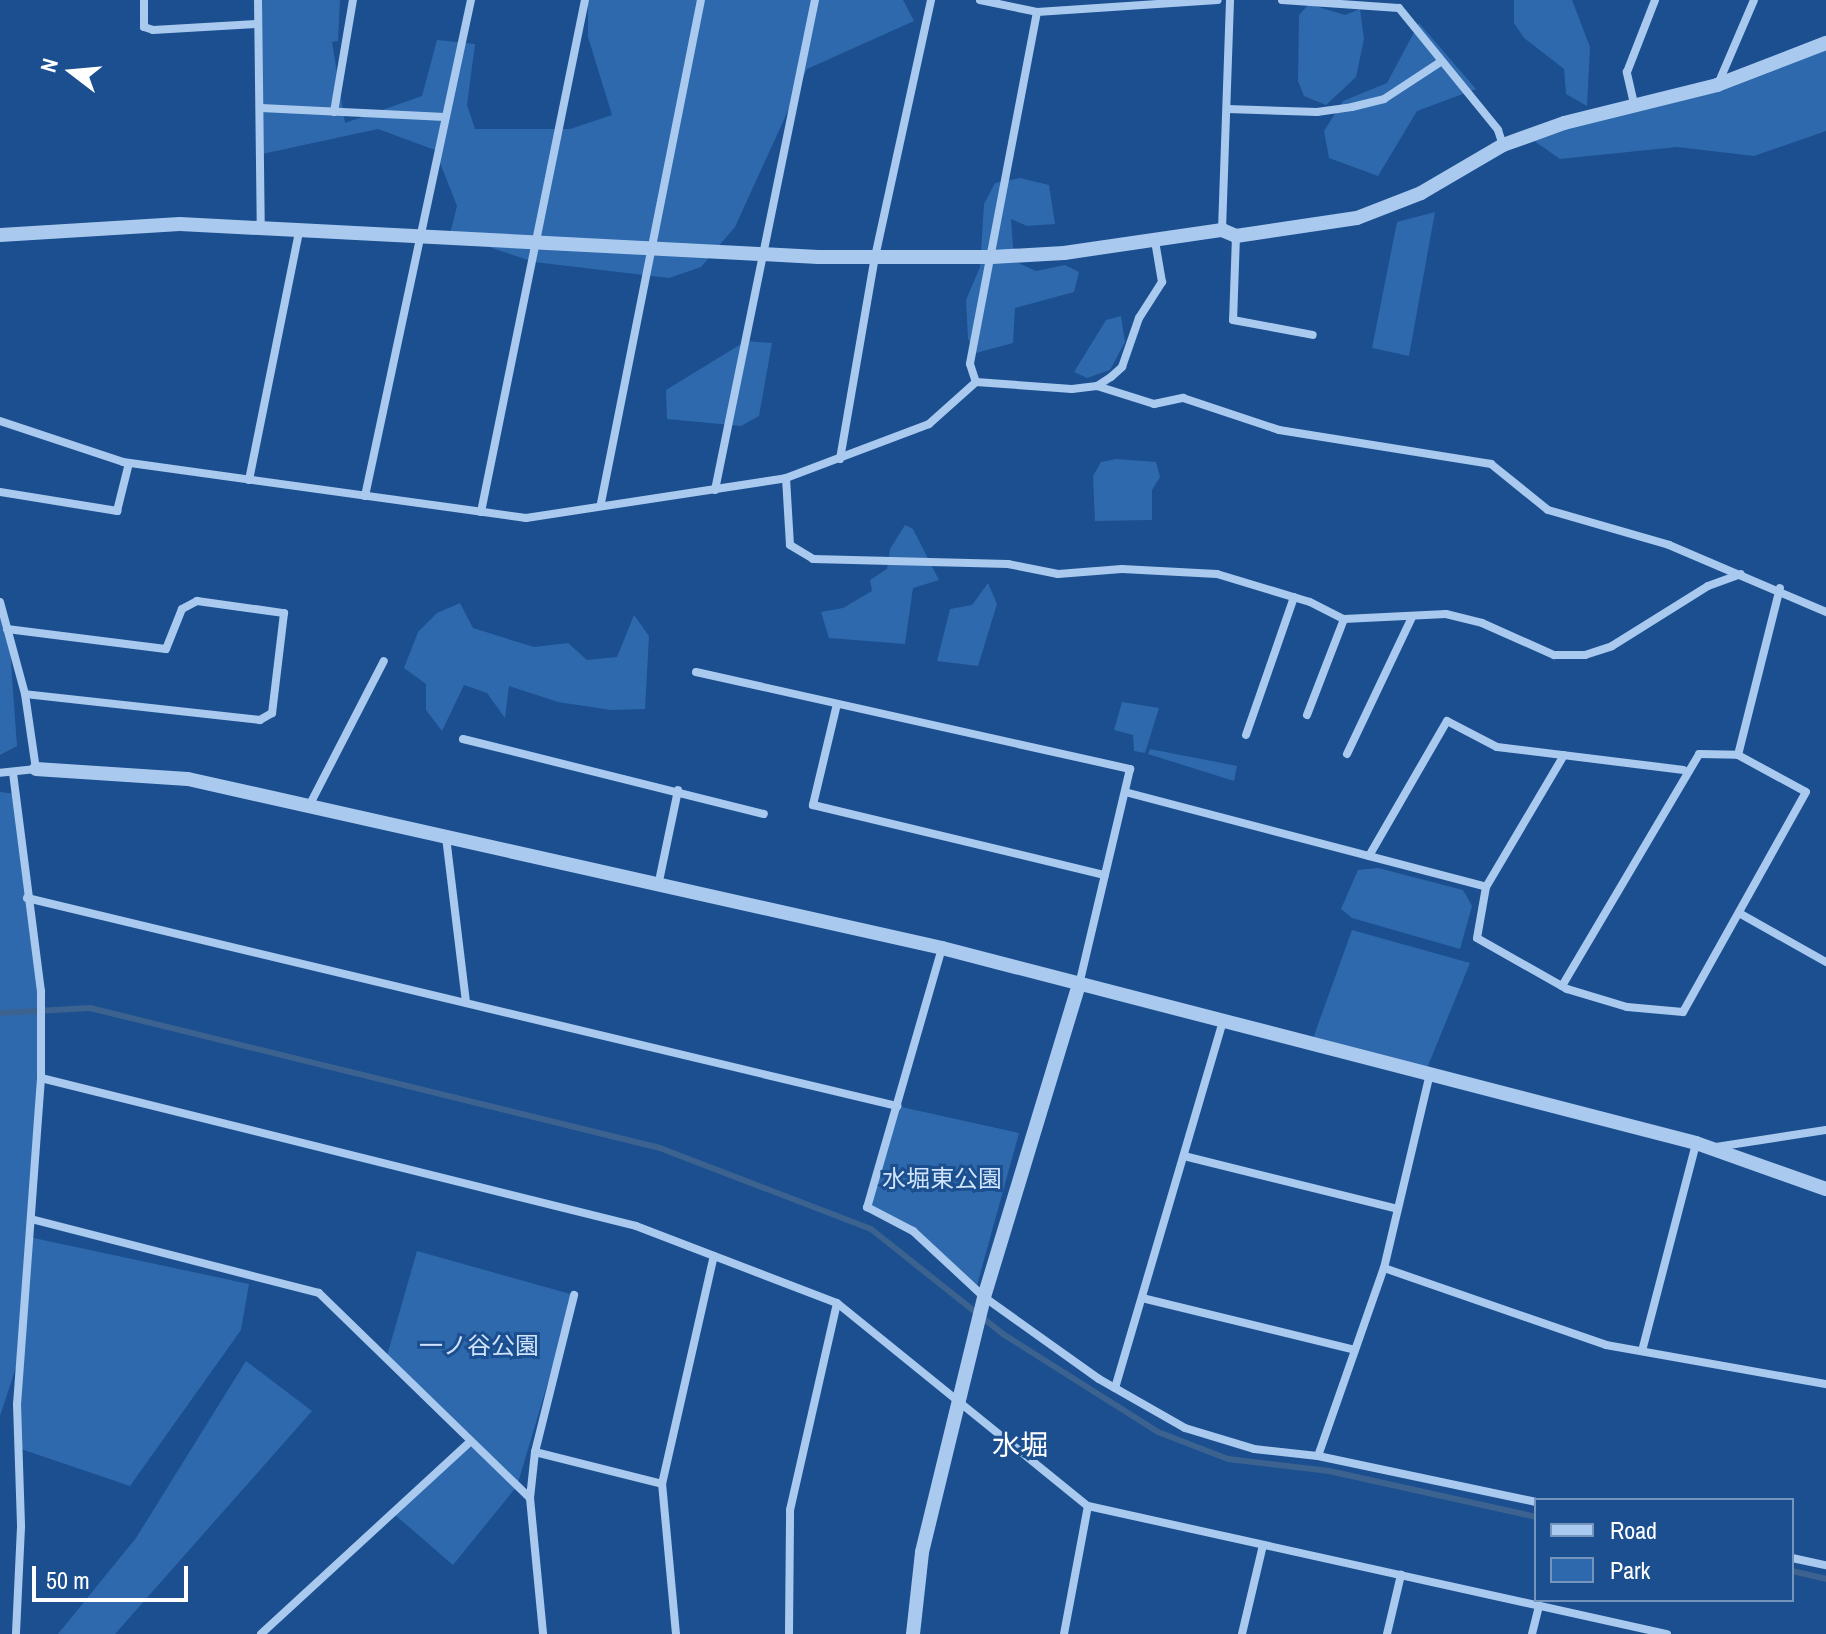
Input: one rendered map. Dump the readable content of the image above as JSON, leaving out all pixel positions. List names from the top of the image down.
{
  "districts": ["水堀"],
  "parks": ["水堀東公園", "一ノ谷公園"],
  "legend": ["Road", "Park"],
  "scale_bar": "50 m",
  "north": "left"
}
